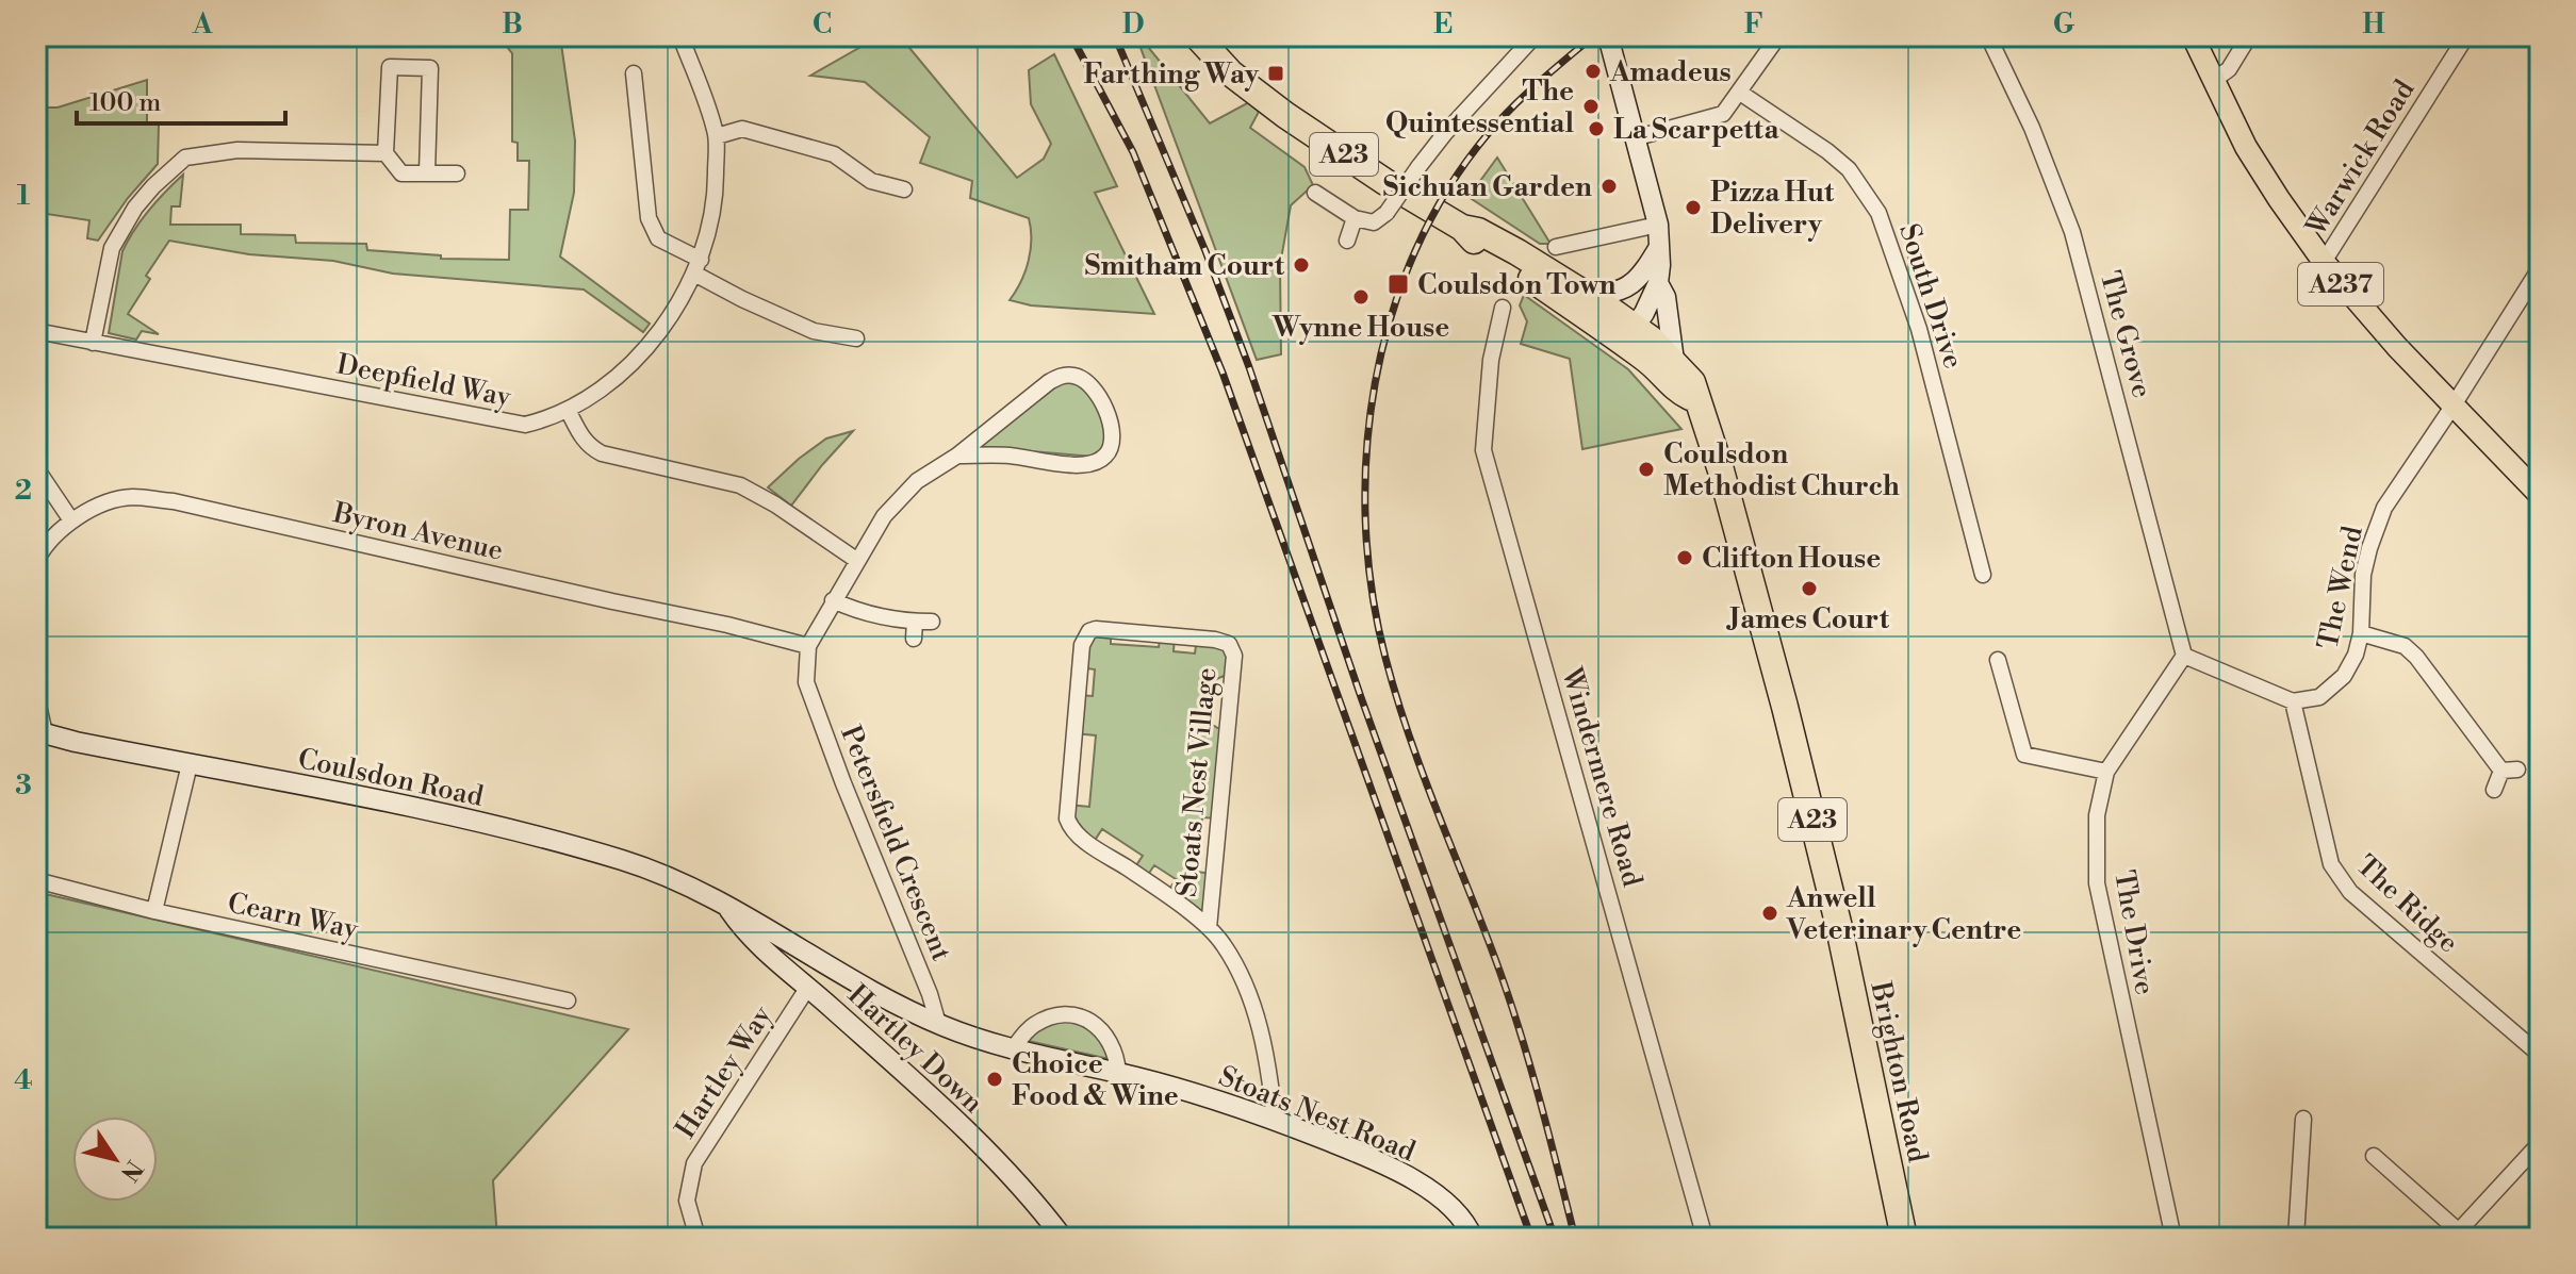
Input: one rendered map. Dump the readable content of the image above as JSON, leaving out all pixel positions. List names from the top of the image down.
{
  "streets": {
    "highway": ["A23", "Brighton Road"],
    "main road": [
      "A237",
      "Coulsdon Road",
      "Hartley Down",
      "Stoats Nest Road"
    ],
    "street": [
      "Warwick Road",
      "South Drive",
      "The Grove",
      "Deepfield Way",
      "Byron Avenue",
      "The Wend",
      "Windermere Road",
      "Stoats Nest Village",
      "Petersfield Crescent",
      "The Ridge",
      "Cearn Way",
      "The Drive",
      "Hartley Way"
    ]
  },
  "crossings": [
    ["A23", "Brighton Road"],
    ["Warwick Road", "A237"],
    ["A237", "The Wend"],
    ["The Grove", "The Drive"],
    ["Byron Avenue", "Petersfield Crescent"],
    ["The Wend", "The Ridge"],
    ["Coulsdon Road", "Hartley Down"],
    ["Coulsdon Road", "Stoats Nest Road"],
    ["Stoats Nest Village", "Stoats Nest Road"],
    ["Petersfield Crescent", "Stoats Nest Road"],
    ["Hartley Down", "Hartley Way"],
    ["Hartley Down", "Stoats Nest Road"]
  ],
  "places": {
    "other": [
      "Amadeus",
      "The Quintessential",
      "La Scarpetta",
      "Sichuan Garden",
      "Pizza Hut Delivery",
      "Smitham Court",
      "Wynne House",
      "Coulsdon Methodist Church",
      "Clifton House",
      "James Court",
      "Anwell Veterinary Centre",
      "Choice Food & Wine"
    ],
    "transit": ["Farthing Way", "Coulsdon Town"]
  },
  "scale_bar": "100 m",
  "north": "bottom right",
  "grid": {
    "columns": [
      "A",
      "B",
      "C",
      "D",
      "E",
      "F",
      "G",
      "H"
    ],
    "rows": [
      "1",
      "2",
      "3",
      "4"
    ]
  }
}
